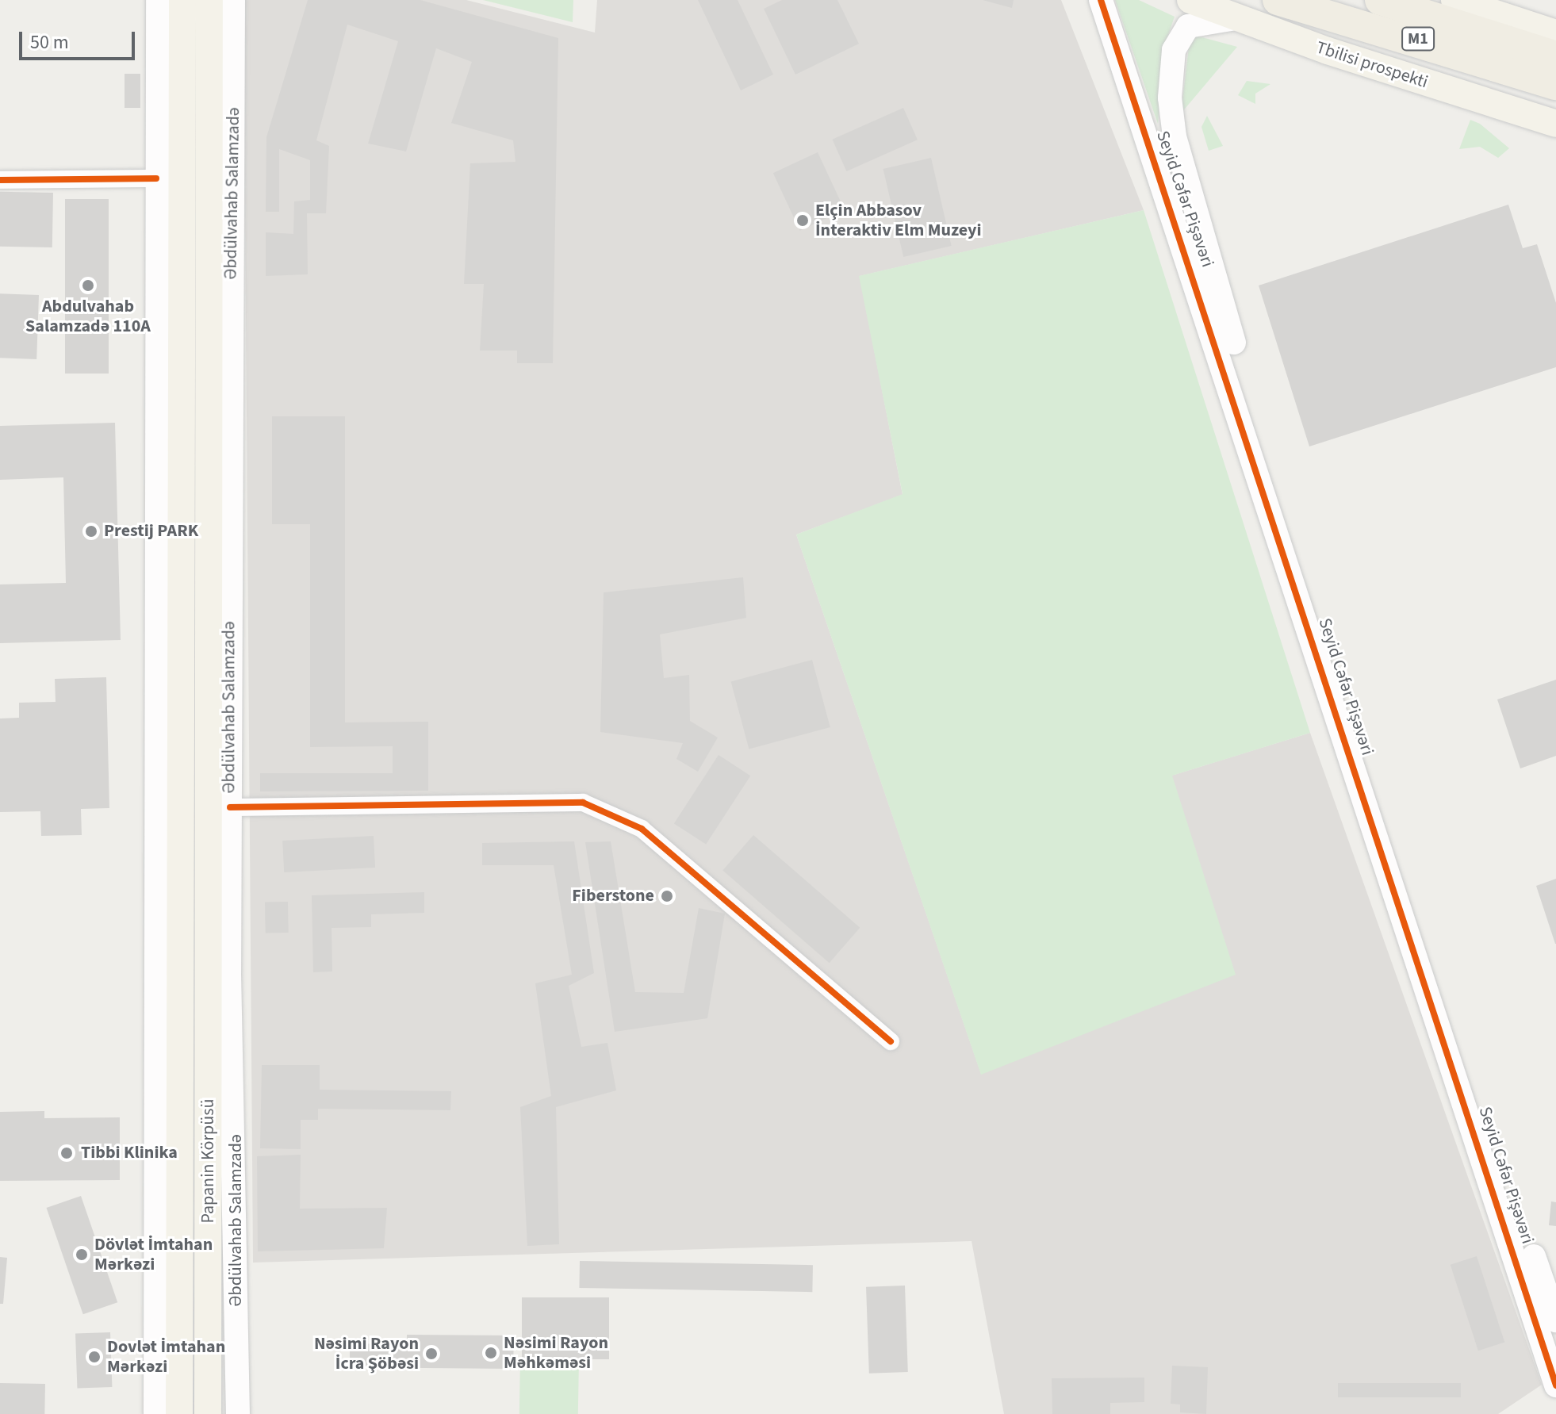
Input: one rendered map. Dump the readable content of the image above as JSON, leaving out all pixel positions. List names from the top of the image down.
{
  "streets": {
    "highway": ["M1"],
    "main road": [
      "Tbilisi prospekti",
      "Əbdülvahab Salamzadə",
      "Seyid Cəfər Pişəvəri",
      "Papanin Körpüsü"
    ]
  },
  "crossings": [
    ["Tbilisi prospekti", "Seyid Cəfər Pişəvəri"],
    ["Əbdülvahab Salamzadə", "Papanin Körpüsü"]
  ],
  "places": [
    "Elçin Abbasov İnteraktiv Elm Muzeyi",
    "Abdulvahab Salamzadə 110A",
    "Prestij PARK",
    "Fiberstone",
    "Tibbi Klinika",
    "Dövlət İmtahan Mərkəzi",
    "Nəsimi Rayon Məhkəməsi",
    "Nəsimi Rayon İcra Şöbəsi",
    "Dovlət İmtahan Mərkəzi"
  ],
  "scale_bar": "50 m"
}
